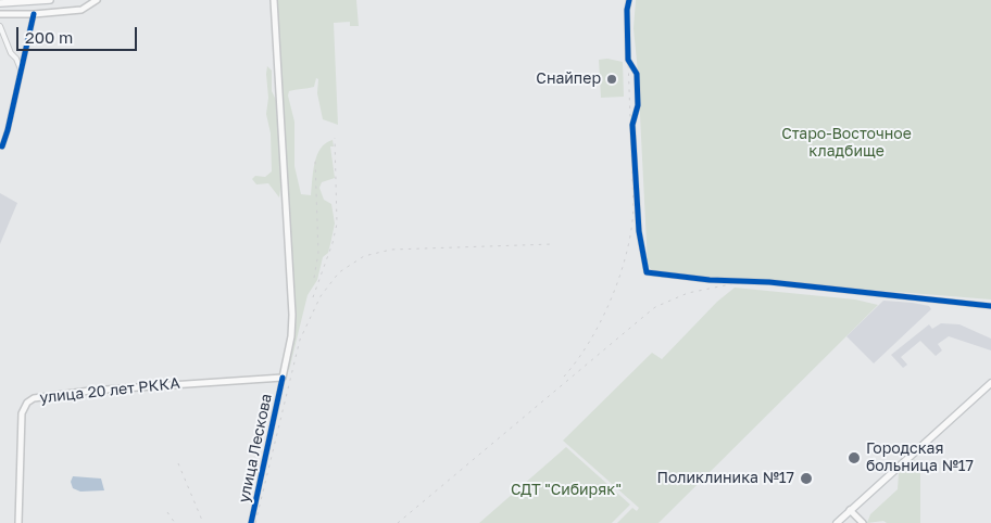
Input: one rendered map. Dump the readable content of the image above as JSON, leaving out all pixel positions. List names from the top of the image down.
{
  "streets": {
    "main road": ["улица 20 лет РККА", "улица Лескова"]
  },
  "crossings": [
    ["улица 20 лет РККА", "улица Лескова"]
  ],
  "parks": ["Старо-Восточное кладбище", "СДТ \"Сибиряк\""],
  "places": ["Снайпер", "Городская больница №17", "Поликлиника №17"],
  "scale_bar": "200 m"
}
